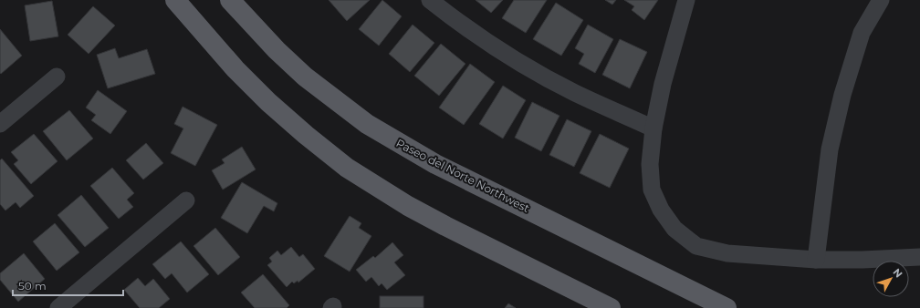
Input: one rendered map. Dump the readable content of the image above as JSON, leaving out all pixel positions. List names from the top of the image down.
{
  "streets": {
    "main road": ["Paseo del Norte Northwest"]
  },
  "scale_bar": "50 m",
  "north": "top right"
}
